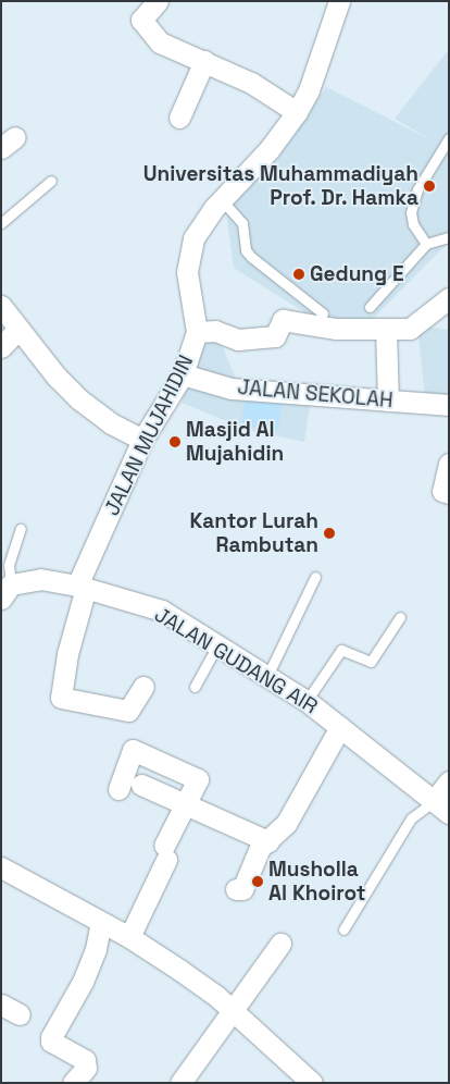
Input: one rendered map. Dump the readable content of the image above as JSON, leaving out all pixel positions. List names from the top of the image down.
{
  "streets": {
    "street": ["JALAN SEKOLAH", "JALAN MUJAHIDIN", "JALAN GUDANG AIR"]
  },
  "crossings": [
    ["JALAN SEKOLAH", "JALAN MUJAHIDIN"],
    ["JALAN MUJAHIDIN", "JALAN GUDANG AIR"]
  ],
  "places": [
    "Universitas Muhammadiyah Prof. Dr. Hamka",
    "Gedung E",
    "Masjid Al Mujahidin",
    "Kantor Lurah Rambutan",
    "Musholla Al Khoirot"
  ]
}
